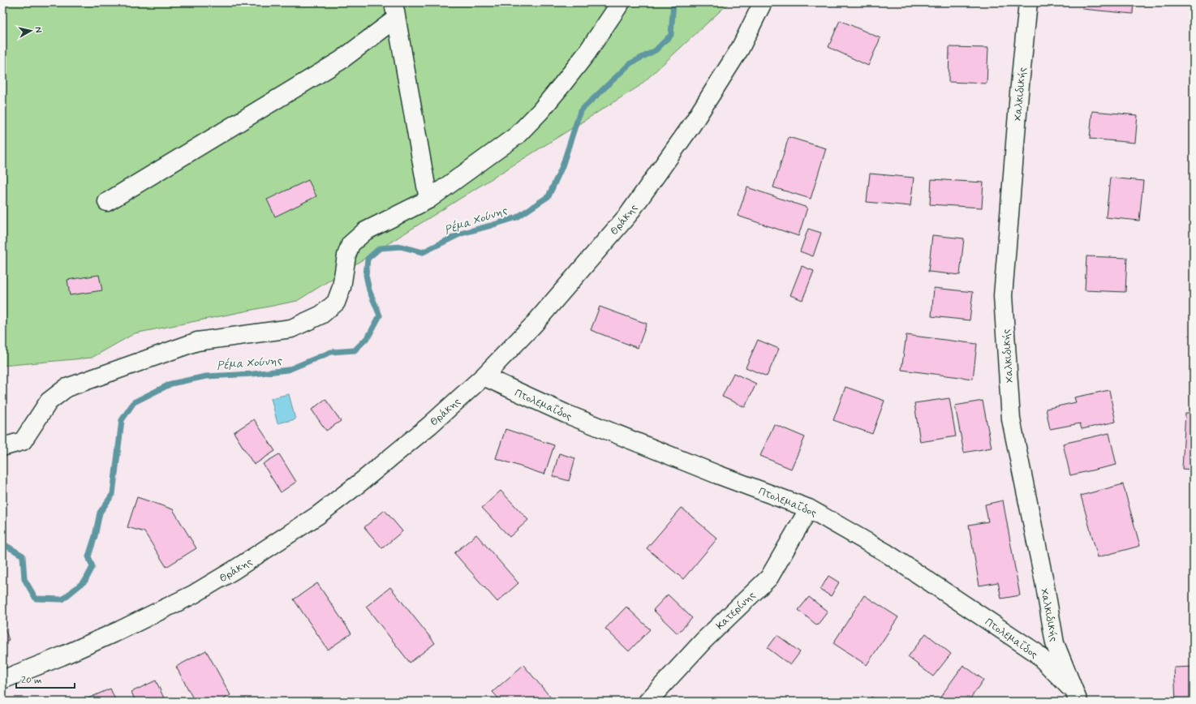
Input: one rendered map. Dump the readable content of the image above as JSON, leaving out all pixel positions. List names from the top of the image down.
{
  "streets": {
    "street": [
      "Χαλκιδικής",
      "Θράκης",
      "Πτολεμαΐδος",
      "Κατερίνης"
    ]
  },
  "crossings": [
    ["Χαλκιδικής", "Πτολεμαΐδος"],
    ["Θράκης", "Πτολεμαΐδος"],
    ["Πτολεμαΐδος", "Κατερίνης"]
  ],
  "water": ["Ρέμα Χούνης"],
  "scale_bar": "20 m",
  "north": "right"
}
